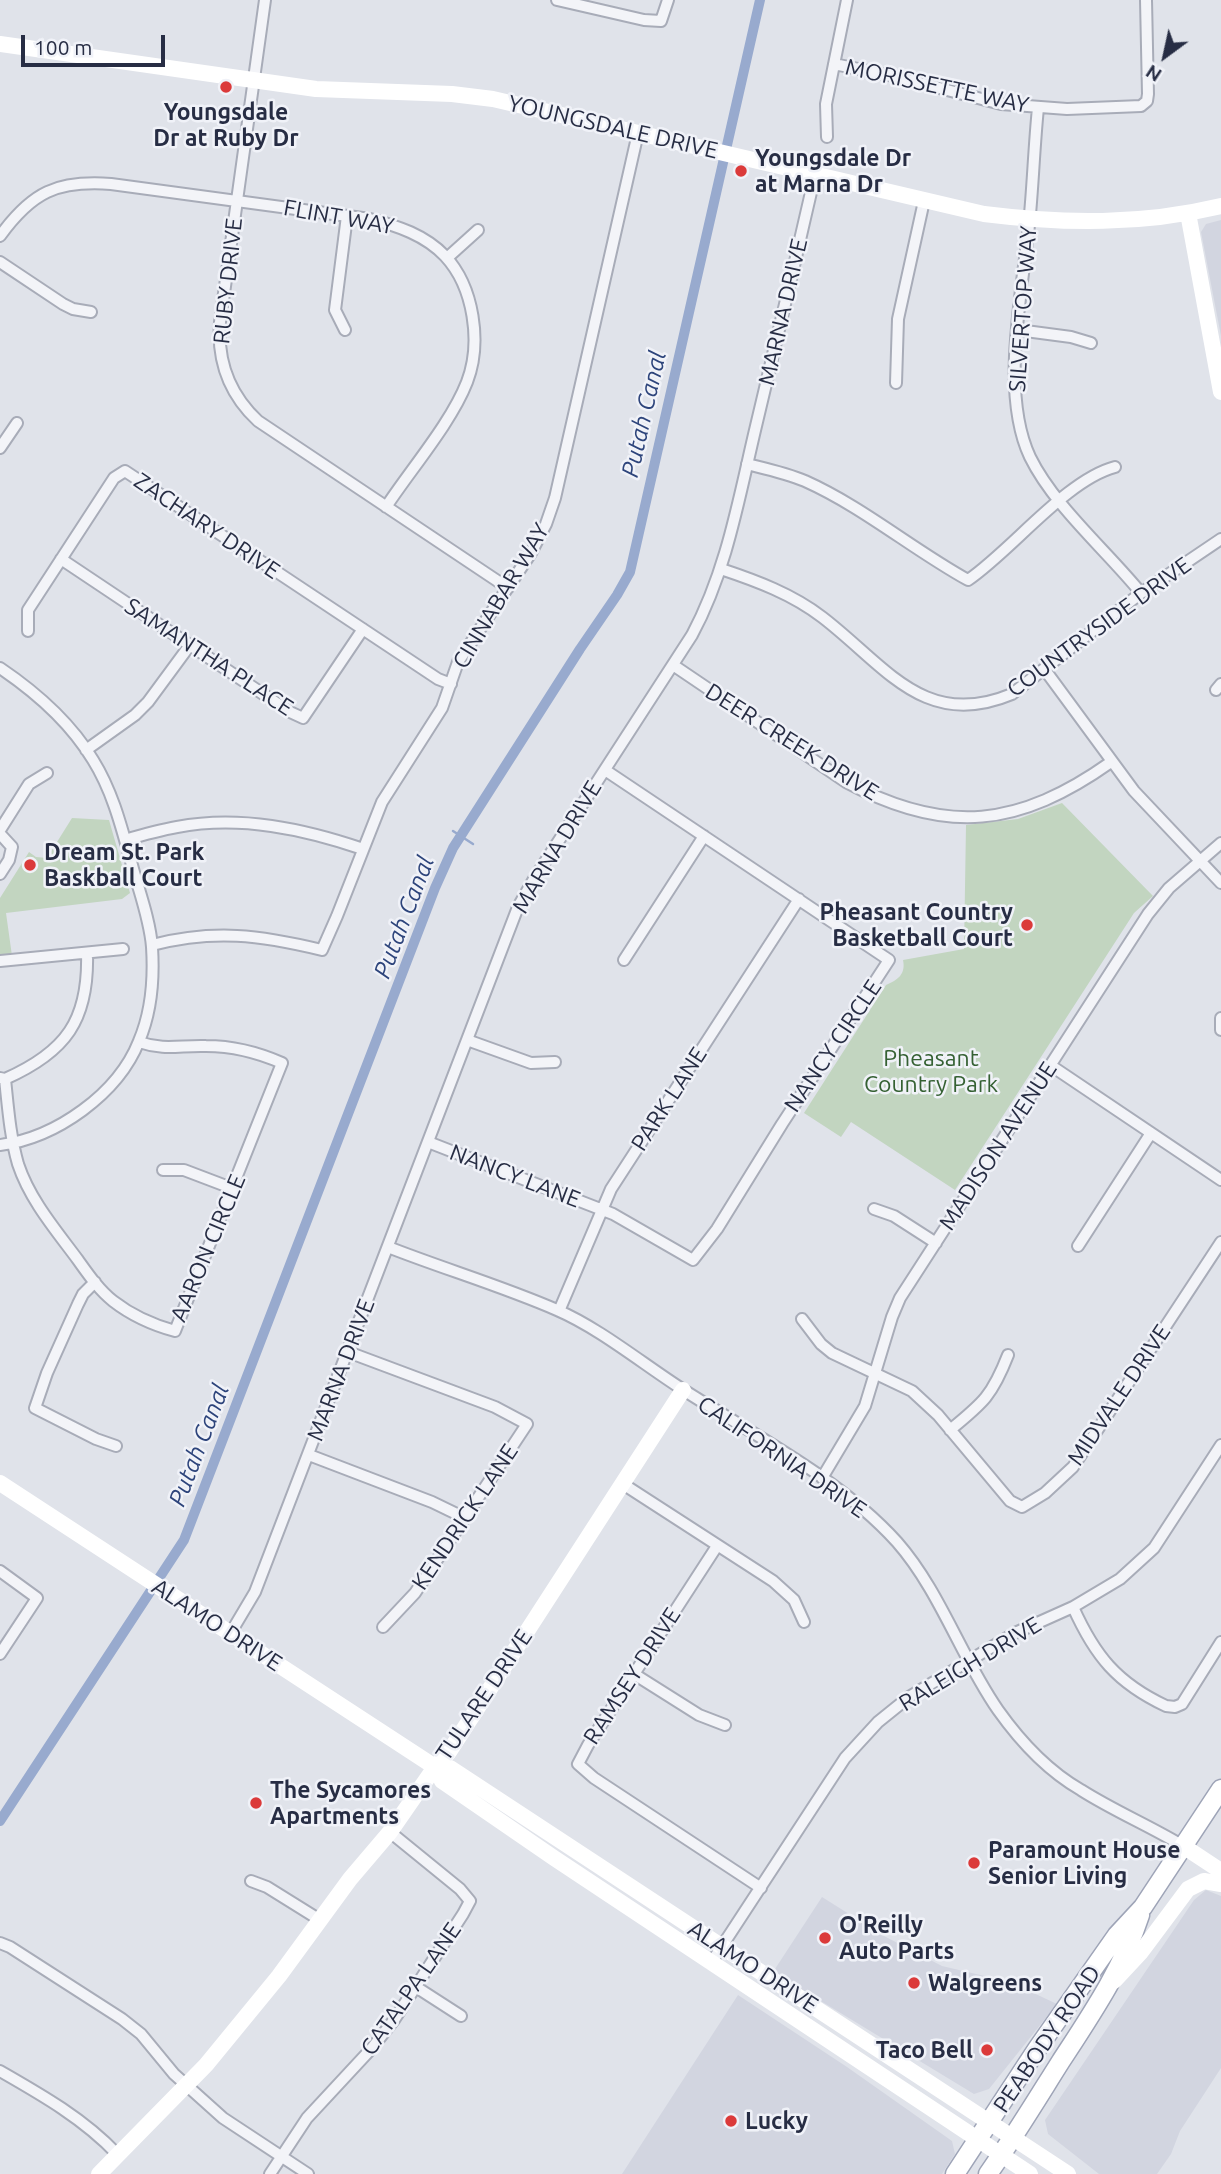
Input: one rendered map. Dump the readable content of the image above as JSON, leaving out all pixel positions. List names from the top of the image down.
{
  "streets": {
    "main road": ["PEABODY ROAD"],
    "street": [
      "MORISSETTE WAY",
      "YOUNGSDALE DRIVE",
      "FLINT WAY",
      "RUBY DRIVE",
      "SILVERTOP WAY",
      "MARNA DRIVE",
      "ZACHARY DRIVE",
      "CINNABAR WAY",
      "COUNTRYSIDE DRIVE",
      "SAMANTHA PLACE",
      "DEER CREEK DRIVE",
      "NANCY CIRCLE",
      "PARK LANE",
      "MADISON AVENUE",
      "NANCY LANE",
      "AARON CIRCLE",
      "MIDVALE DRIVE",
      "CALIFORNIA DRIVE",
      "KENDRICK LANE",
      "ALAMO DRIVE",
      "RALEIGH DRIVE",
      "RAMSEY DRIVE",
      "TULARE DRIVE",
      "CATALPA LANE"
    ]
  },
  "crossings": [
    ["MORISSETTE WAY", "SILVERTOP WAY"],
    ["YOUNGSDALE DRIVE", "RUBY DRIVE"],
    ["YOUNGSDALE DRIVE", "SILVERTOP WAY"],
    ["YOUNGSDALE DRIVE", "MARNA DRIVE"],
    ["YOUNGSDALE DRIVE", "CINNABAR WAY"],
    ["FLINT WAY", "RUBY DRIVE"],
    ["RUBY DRIVE", "CINNABAR WAY"],
    ["SILVERTOP WAY", "COUNTRYSIDE DRIVE"],
    ["MARNA DRIVE", "COUNTRYSIDE DRIVE"],
    ["MARNA DRIVE", "DEER CREEK DRIVE"],
    ["MARNA DRIVE", "NANCY CIRCLE"],
    ["MARNA DRIVE", "NANCY LANE"],
    ["MARNA DRIVE", "CALIFORNIA DRIVE"],
    ["MARNA DRIVE", "KENDRICK LANE"],
    ["MARNA DRIVE", "ALAMO DRIVE"],
    ["ZACHARY DRIVE", "CINNABAR WAY"],
    ["ZACHARY DRIVE", "SAMANTHA PLACE"],
    ["NANCY CIRCLE", "PARK LANE"],
    ["NANCY CIRCLE", "NANCY LANE"],
    ["PARK LANE", "NANCY LANE"],
    ["PARK LANE", "CALIFORNIA DRIVE"],
    ["MADISON AVENUE", "MIDVALE DRIVE"],
    ["MADISON AVENUE", "CALIFORNIA DRIVE"],
    ["CALIFORNIA DRIVE", "RALEIGH DRIVE"],
    ["CALIFORNIA DRIVE", "TULARE DRIVE"],
    ["CALIFORNIA DRIVE", "PEABODY ROAD"],
    ["ALAMO DRIVE", "RALEIGH DRIVE"],
    ["ALAMO DRIVE", "TULARE DRIVE"],
    ["ALAMO DRIVE", "PEABODY ROAD"],
    ["RALEIGH DRIVE", "RAMSEY DRIVE"],
    ["TULARE DRIVE", "CATALPA LANE"]
  ],
  "water": ["Putah Canal"],
  "parks": ["Pheasant Country Park"],
  "places": [
    "Youngsdale Dr at Ruby Dr",
    "Youngsdale Dr at Marna Dr",
    "Dream St. Park Baskball Court",
    "Pheasant Country Basketball Court",
    "The Sycamores Apartments",
    "Paramount House Senior Living",
    "O'Reilly Auto Parts",
    "Walgreens",
    "Taco Bell",
    "Lucky"
  ],
  "scale_bar": "100 m",
  "north": "bottom left"
}
